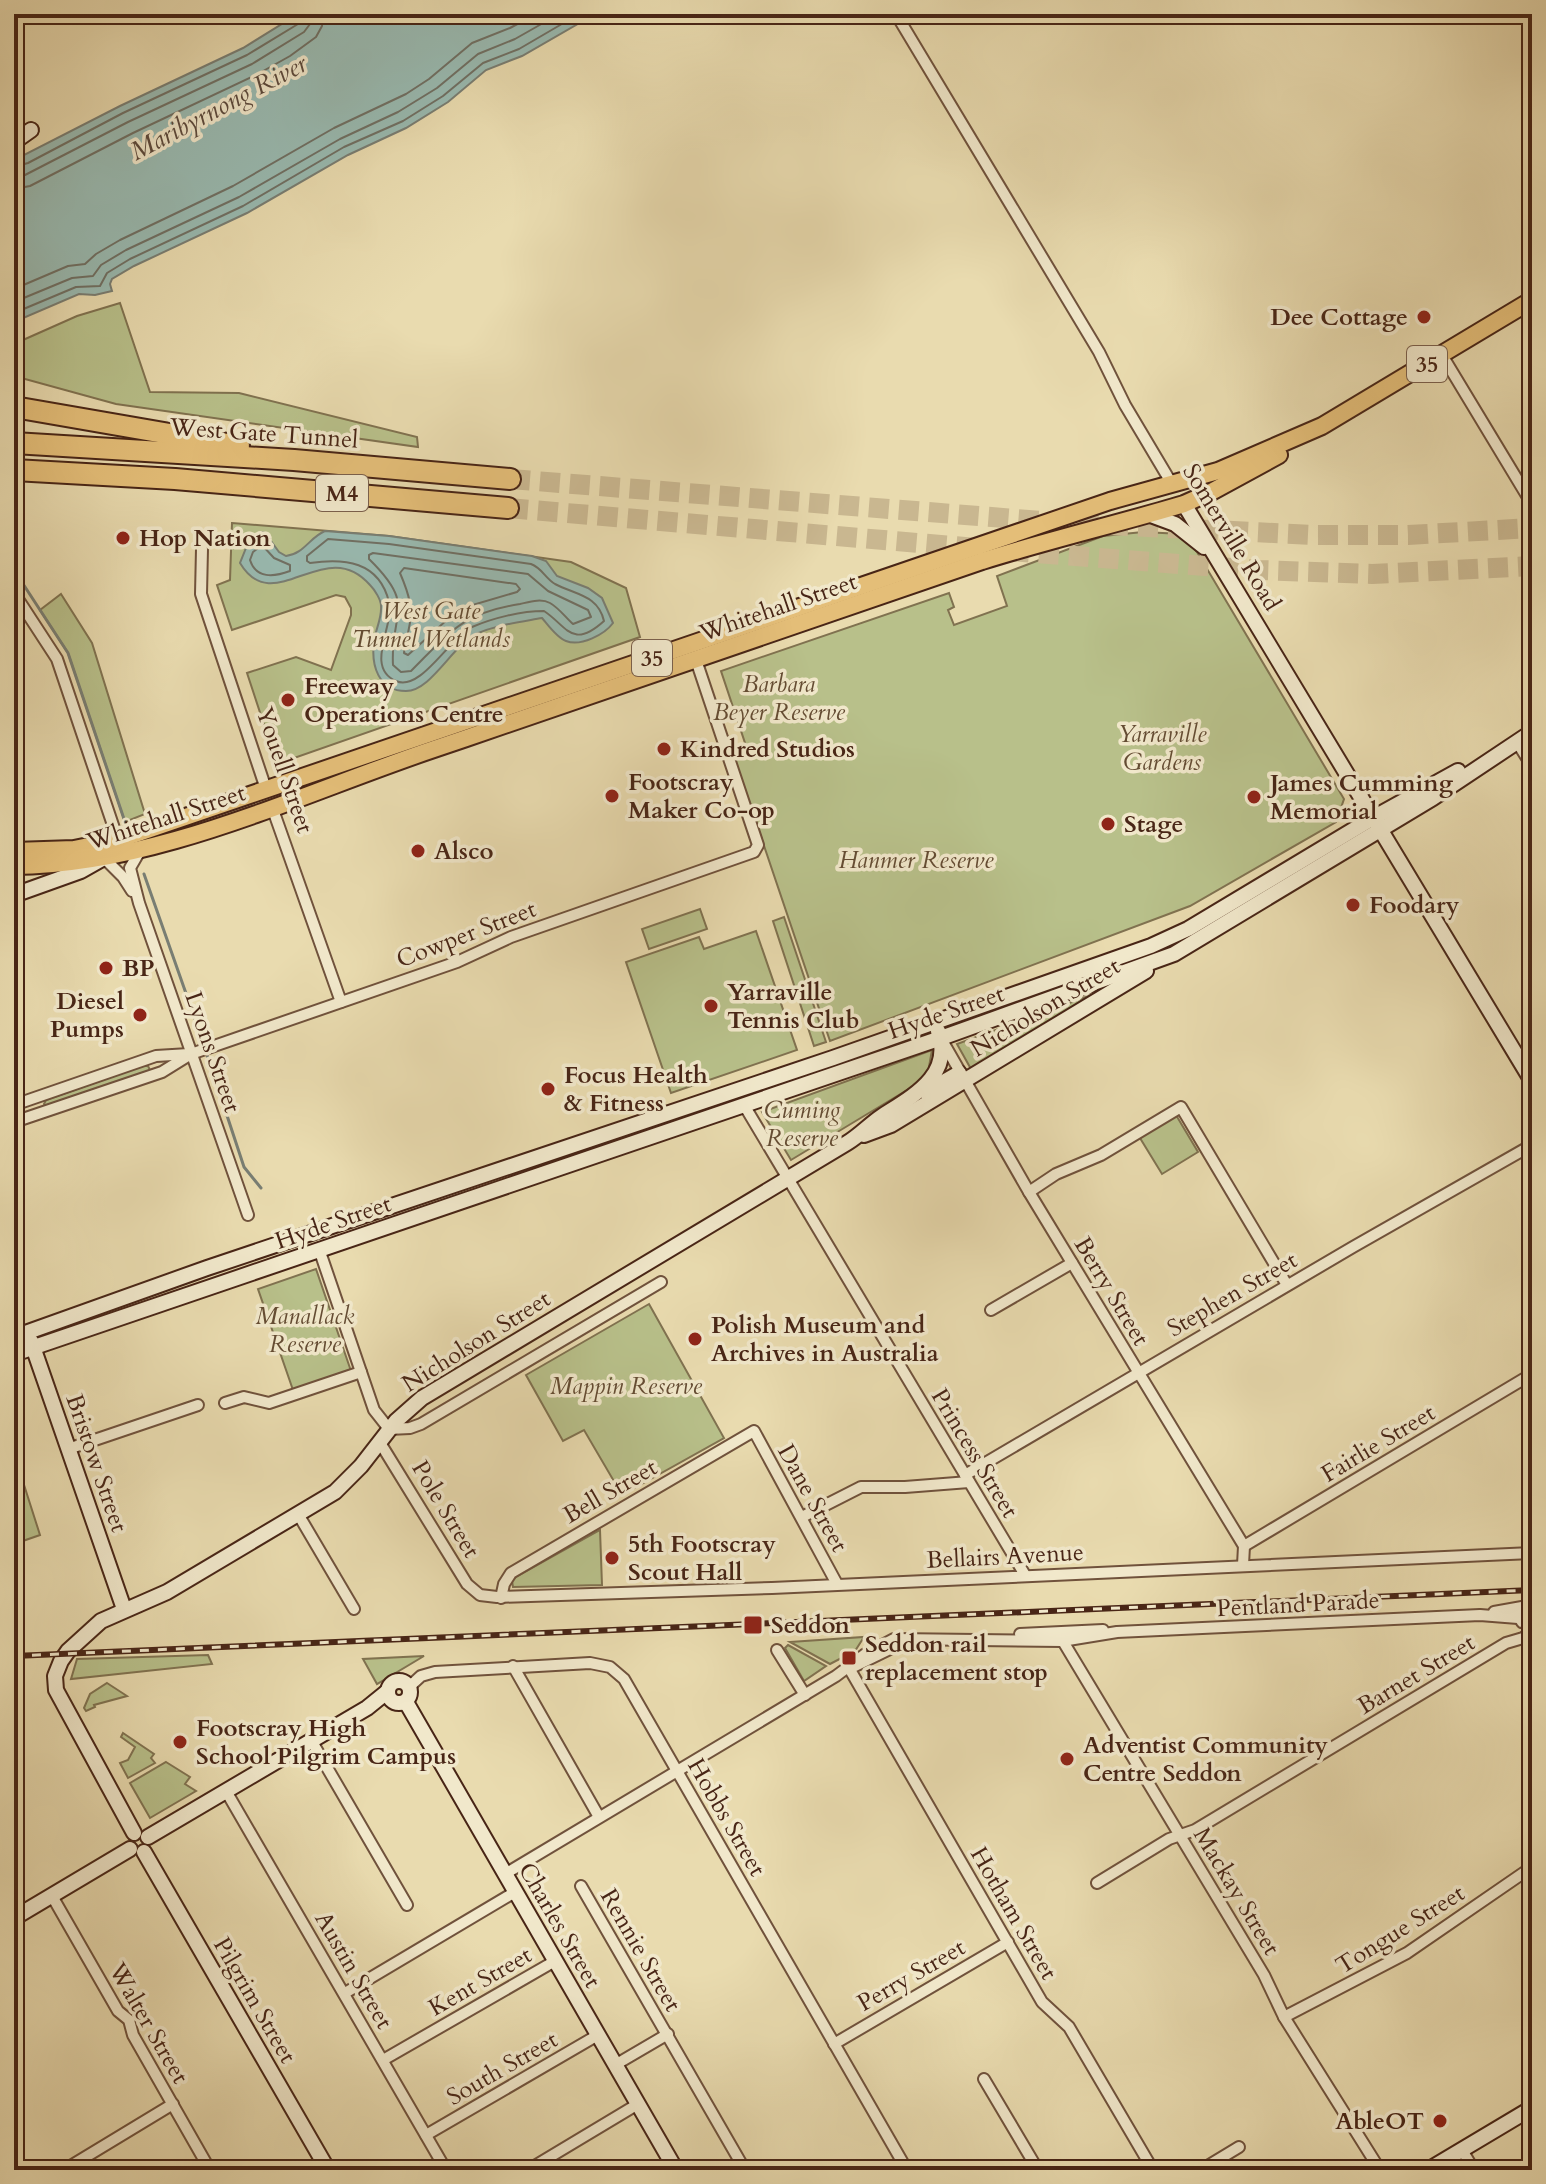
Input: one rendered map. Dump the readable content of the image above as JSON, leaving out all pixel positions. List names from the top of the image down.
{
  "streets": {
    "highway": ["West Gate Tunnel", "M4"],
    "main road": [
      "35",
      "Somerville Road",
      "Whitehall Street",
      "Youell Street"
    ],
    "street": [
      "Cowper Street",
      "Nicholson Street",
      "Hyde Street",
      "Lyons Street",
      "Berry Street",
      "Stephen Street",
      "Fairlie Street",
      "Princess Street",
      "Bristow Street",
      "Bell Street",
      "Dane Street",
      "Pole Street",
      "Bellairs Avenue",
      "Pentland Parade",
      "Barnet Street",
      "Hobbs Street",
      "Mackay Street",
      "Hotham Street",
      "Charles Street",
      "Tongue Street",
      "Rennie Street",
      "Austin Street",
      "Perry Street",
      "Kent Street",
      "Pilgrim Street",
      "Walter Street",
      "South Street"
    ]
  },
  "crossings": [
    ["Somerville Road", "Whitehall Street"],
    ["Somerville Road", "Hyde Street"],
    ["Whitehall Street", "Youell Street"],
    ["Whitehall Street", "Cowper Street"],
    ["Whitehall Street", "Lyons Street"],
    ["Youell Street", "Cowper Street"],
    ["Cowper Street", "Lyons Street"],
    ["Nicholson Street", "Hyde Street"],
    ["Nicholson Street", "Berry Street"],
    ["Nicholson Street", "Princess Street"],
    ["Nicholson Street", "Bristow Street"],
    ["Nicholson Street", "Pole Street"],
    ["Hyde Street", "Berry Street"],
    ["Hyde Street", "Princess Street"],
    ["Hyde Street", "Bristow Street"],
    ["Berry Street", "Stephen Street"],
    ["Berry Street", "Fairlie Street"],
    ["Stephen Street", "Princess Street"],
    ["Stephen Street", "Dane Street"],
    ["Princess Street", "Bellairs Avenue"],
    ["Bell Street", "Dane Street"],
    ["Bell Street", "Bellairs Avenue"],
    ["Dane Street", "Bellairs Avenue"],
    ["Pole Street", "Bellairs Avenue"],
    ["Pentland Parade", "Barnet Street"],
    ["Pentland Parade", "Hobbs Street"],
    ["Pentland Parade", "Mackay Street"],
    ["Pentland Parade", "Hotham Street"],
    ["Pentland Parade", "Charles Street"],
    ["Barnet Street", "Mackay Street"],
    ["Hobbs Street", "Charles Street"],
    ["Hobbs Street", "Perry Street"],
    ["Mackay Street", "Tongue Street"],
    ["Hotham Street", "Perry Street"],
    ["Charles Street", "Rennie Street"],
    ["Charles Street", "Kent Street"],
    ["Charles Street", "South Street"],
    ["Austin Street", "Kent Street"],
    ["Austin Street", "South Street"]
  ],
  "water": ["Maribyrnong River"],
  "parks": [
    "West Gate Tunnel Wetlands",
    "Barbara Beyer Reserve",
    "Yarraville Gardens",
    "Hanmer Reserve",
    "Cuming Reserve",
    "Manallack Reserve",
    "Mappin Reserve"
  ],
  "places": {
    "other": [
      "Dee Cottage",
      "Hop Nation",
      "Freeway Operations Centre",
      "Kindred Studios",
      "Footscray Maker Co-op",
      "James Cumming Memorial",
      "Stage",
      "Alsco",
      "Foodary",
      "BP",
      "Yarraville Tennis Club",
      "Diesel Pumps",
      "Focus Health & Fitness",
      "Polish Museum and Archives in Australia",
      "5th Footscray Scout Hall",
      "Footscray High School Pilgrim Campus",
      "Adventist Community Centre Seddon",
      "AbleOT"
    ],
    "transit": ["Seddon", "Seddon rail replacement stop"]
  }
}
